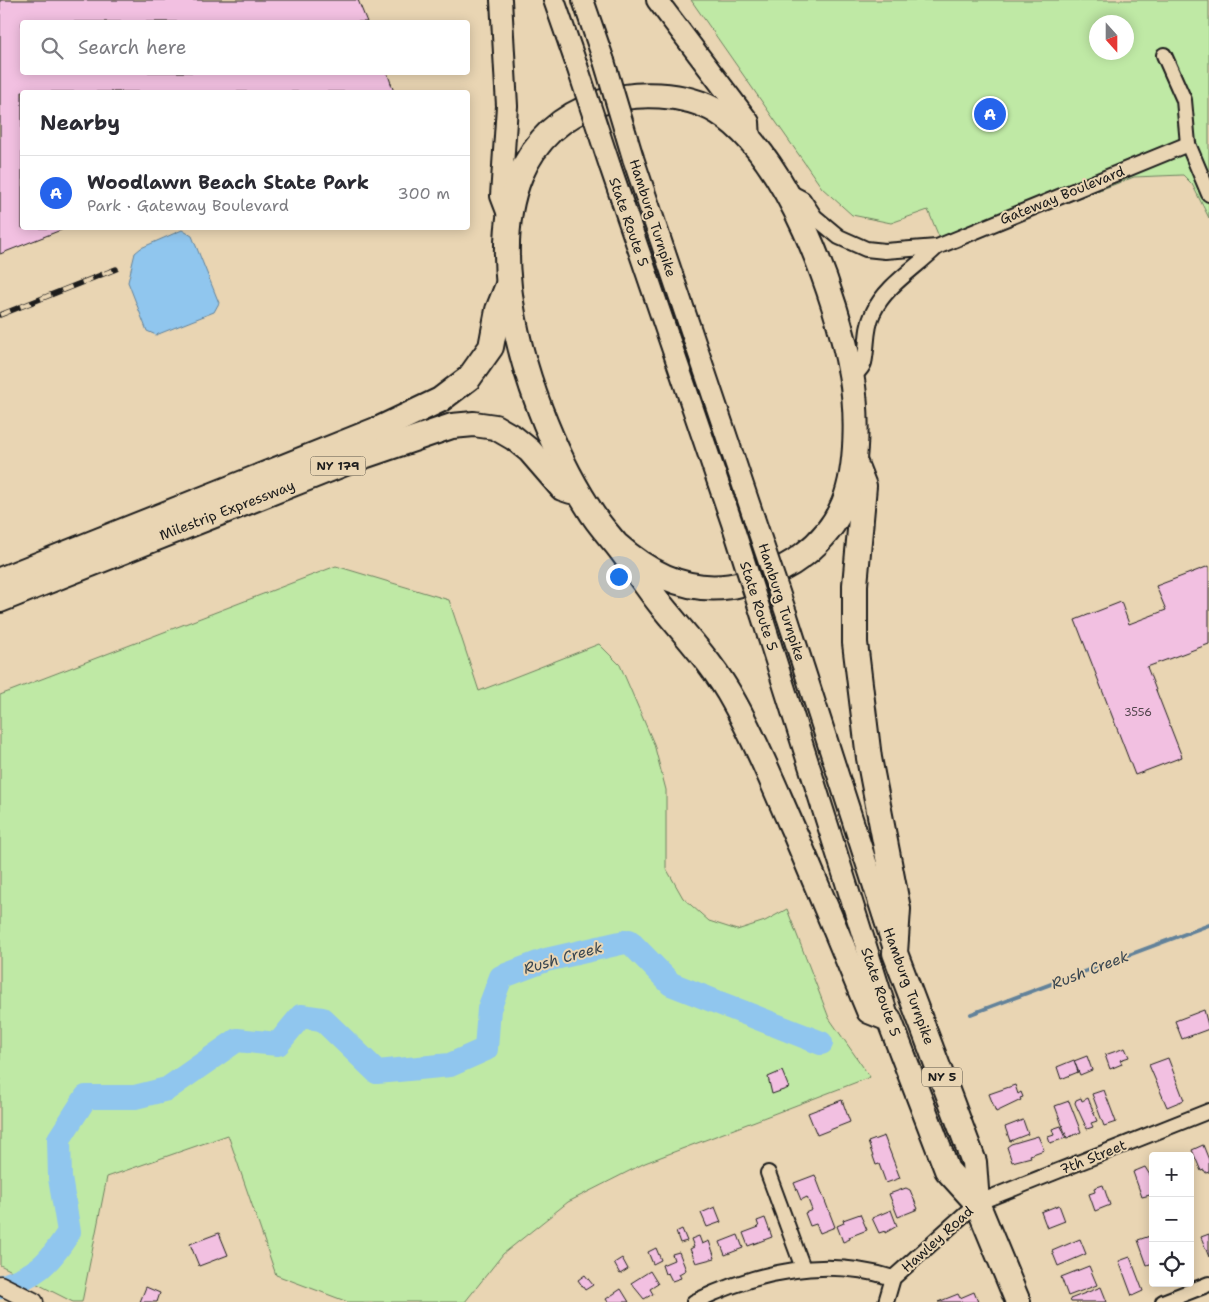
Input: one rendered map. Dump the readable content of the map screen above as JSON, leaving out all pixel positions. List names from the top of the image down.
{
  "streets": {
    "highway": [
      "Hamburg Turnpike",
      "State Route 5",
      "NY 179",
      "Milestrip Expressway",
      "NY 5"
    ],
    "street": ["Gateway Boulevard", "7th Street", "Hawley Road"]
  },
  "crossings": [
    ["Hamburg Turnpike", "State Route 5"],
    ["Hamburg Turnpike", "NY 5"],
    ["Hamburg Turnpike", "7th Street"],
    ["Hamburg Turnpike", "Hawley Road"],
    ["State Route 5", "NY 5"],
    ["State Route 5", "7th Street"],
    ["State Route 5", "Hawley Road"],
    ["NY 5", "7th Street"],
    ["NY 5", "Hawley Road"],
    ["7th Street", "Hawley Road"]
  ],
  "water": ["Rush Creek"],
  "house_numbers": ["3556"],
  "north": "bottom",
  "page": {
    "search": "Search here",
    "heading": "Nearby",
    "pins": "A",
    "list": [
      {
        "mark": "A",
        "name": "Woodlawn Beach State Park",
        "note": "Park · Gateway Boulevard",
        "value": "300 m"
      }
    ],
    "map_buttons": ["+", "−"]
  }
}
